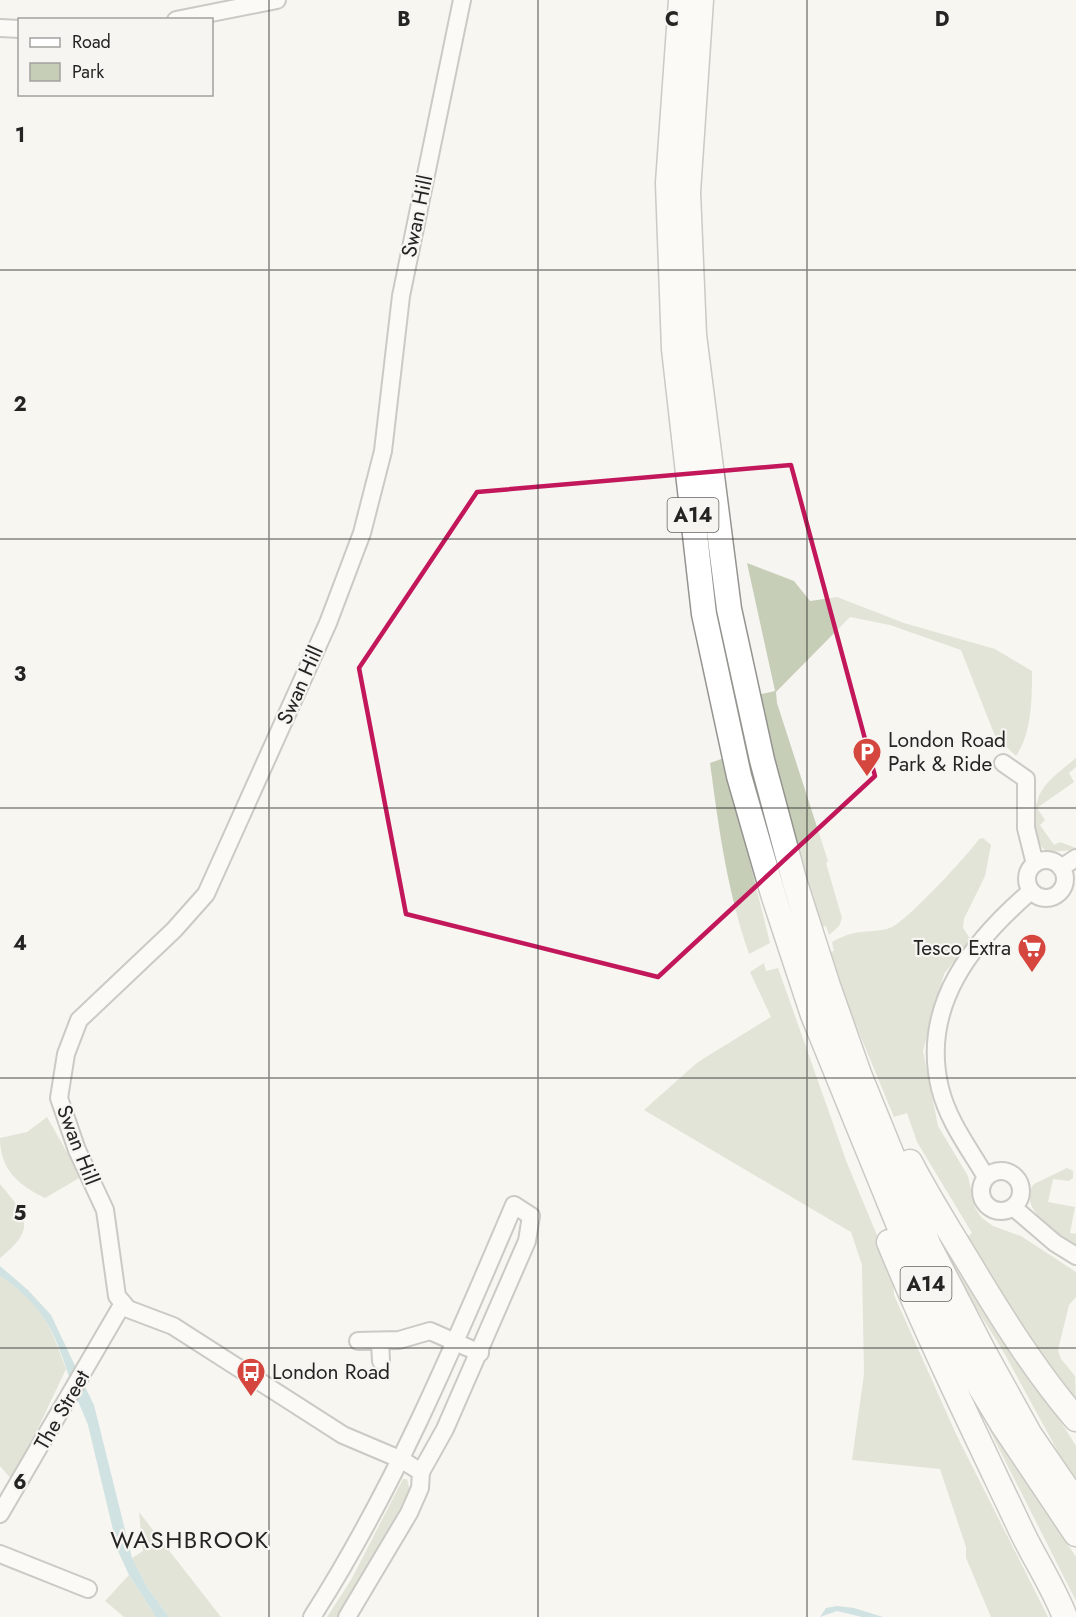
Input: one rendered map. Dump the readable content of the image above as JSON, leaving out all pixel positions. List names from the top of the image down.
{
  "streets": {
    "highway": ["A14"],
    "street": ["Swan Hill", "The Street"]
  },
  "crossings": [
    ["Swan Hill", "The Street"]
  ],
  "districts": ["WASHBROOK"],
  "places": {
    "parking": ["London Road Park & Ride"],
    "supermarket": ["Tesco Extra"],
    "bus stop": ["London Road"]
  },
  "legend": ["Road", "Park"],
  "grid": {
    "columns": ["B", "C", "D"],
    "rows": [
      "1",
      "2",
      "3",
      "4",
      "5",
      "6"
    ]
  }
}
